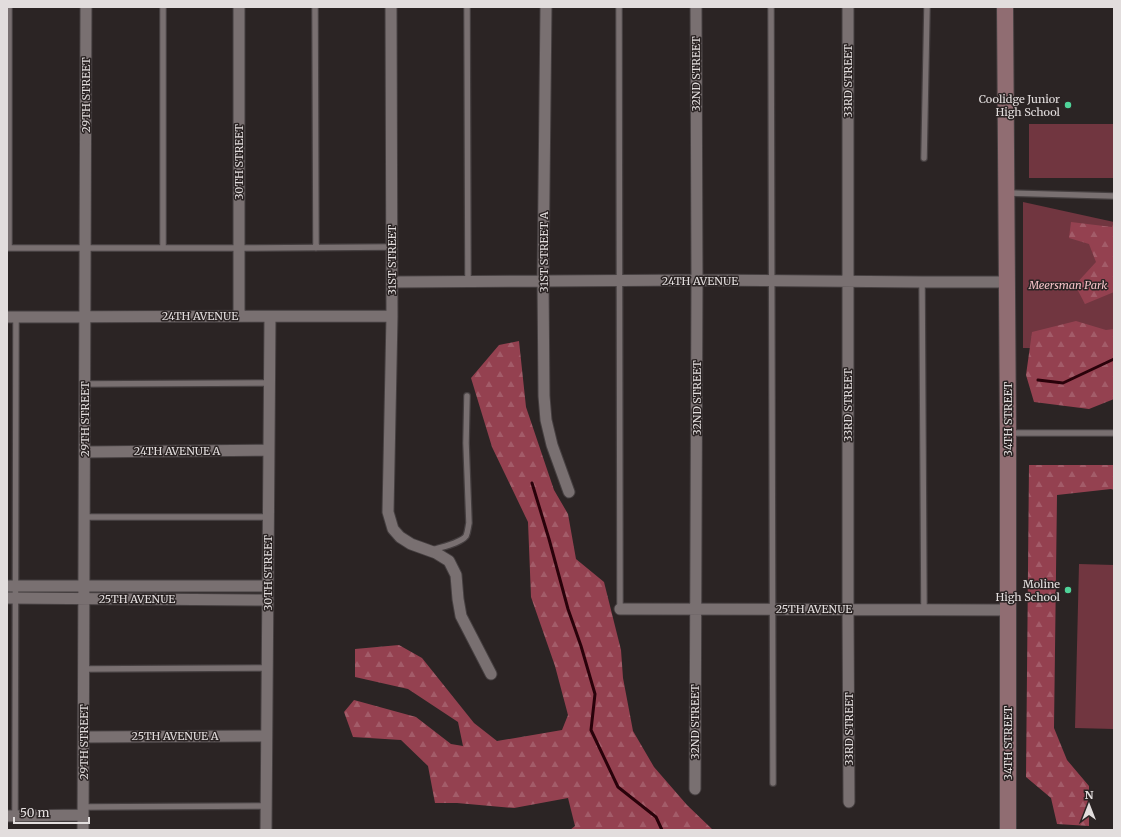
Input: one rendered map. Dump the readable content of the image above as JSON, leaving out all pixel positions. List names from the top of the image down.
{
  "streets": {
    "street": [
      "32ND STREET",
      "33RD STREET",
      "29TH STREET",
      "30TH STREET",
      "31ST STREET A",
      "31ST STREET",
      "24TH AVENUE",
      "34TH STREET",
      "24TH AVENUE A",
      "25TH AVENUE",
      "25TH AVENUE A"
    ]
  },
  "crossings": [
    ["32ND STREET", "24TH AVENUE"],
    ["32ND STREET", "25TH AVENUE"],
    ["33RD STREET", "24TH AVENUE"],
    ["33RD STREET", "25TH AVENUE"],
    ["29TH STREET", "24TH AVENUE"],
    ["29TH STREET", "24TH AVENUE A"],
    ["29TH STREET", "25TH AVENUE"],
    ["29TH STREET", "25TH AVENUE A"],
    ["30TH STREET", "24TH AVENUE"],
    ["30TH STREET", "24TH AVENUE A"],
    ["30TH STREET", "25TH AVENUE"],
    ["30TH STREET", "25TH AVENUE A"],
    ["31ST STREET A", "24TH AVENUE"],
    ["31ST STREET", "24TH AVENUE"],
    ["24TH AVENUE", "34TH STREET"],
    ["34TH STREET", "25TH AVENUE"]
  ],
  "parks": ["Meersman Park"],
  "places": ["Coolidge Junior High School", "Moline High School"],
  "scale_bar": "50 m",
  "north": "top"
}
